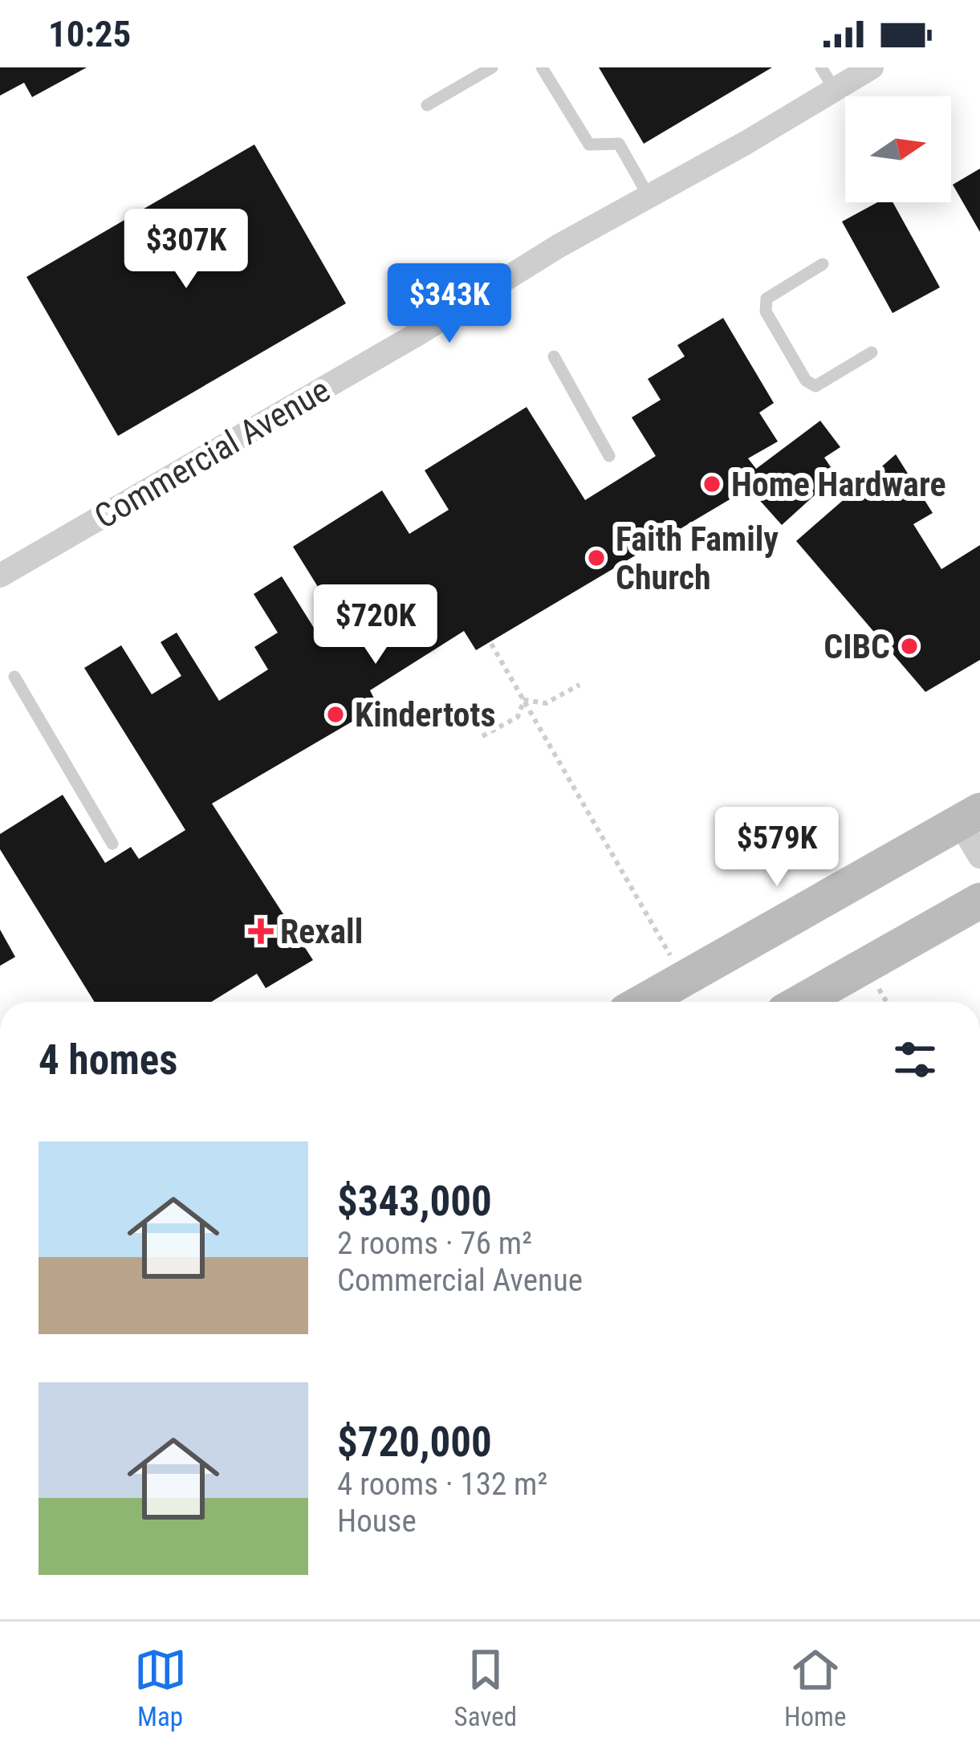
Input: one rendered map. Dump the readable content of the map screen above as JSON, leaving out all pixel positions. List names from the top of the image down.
{
  "streets": {
    "street": ["Commercial Avenue"]
  },
  "places": {
    "other": [
      "Home Hardware",
      "Faith Family Church",
      "CIBC",
      "Kindertots"
    ],
    "health": ["Rexall"]
  },
  "north": "right",
  "page": {
    "status": "10:25",
    "price": [
      "$307K",
      "$343K",
      "$720K",
      "$579K"
    ],
    "heading": "4 homes",
    "list": [
      {
        "name": "$343,000",
        "note": "2 rooms · 76 m² · Commercial Avenue"
      },
      {
        "name": "$720,000",
        "note": "4 rooms · 132 m² · House"
      }
    ],
    "tabs": ["Map", "Saved", "Home"]
  }
}
